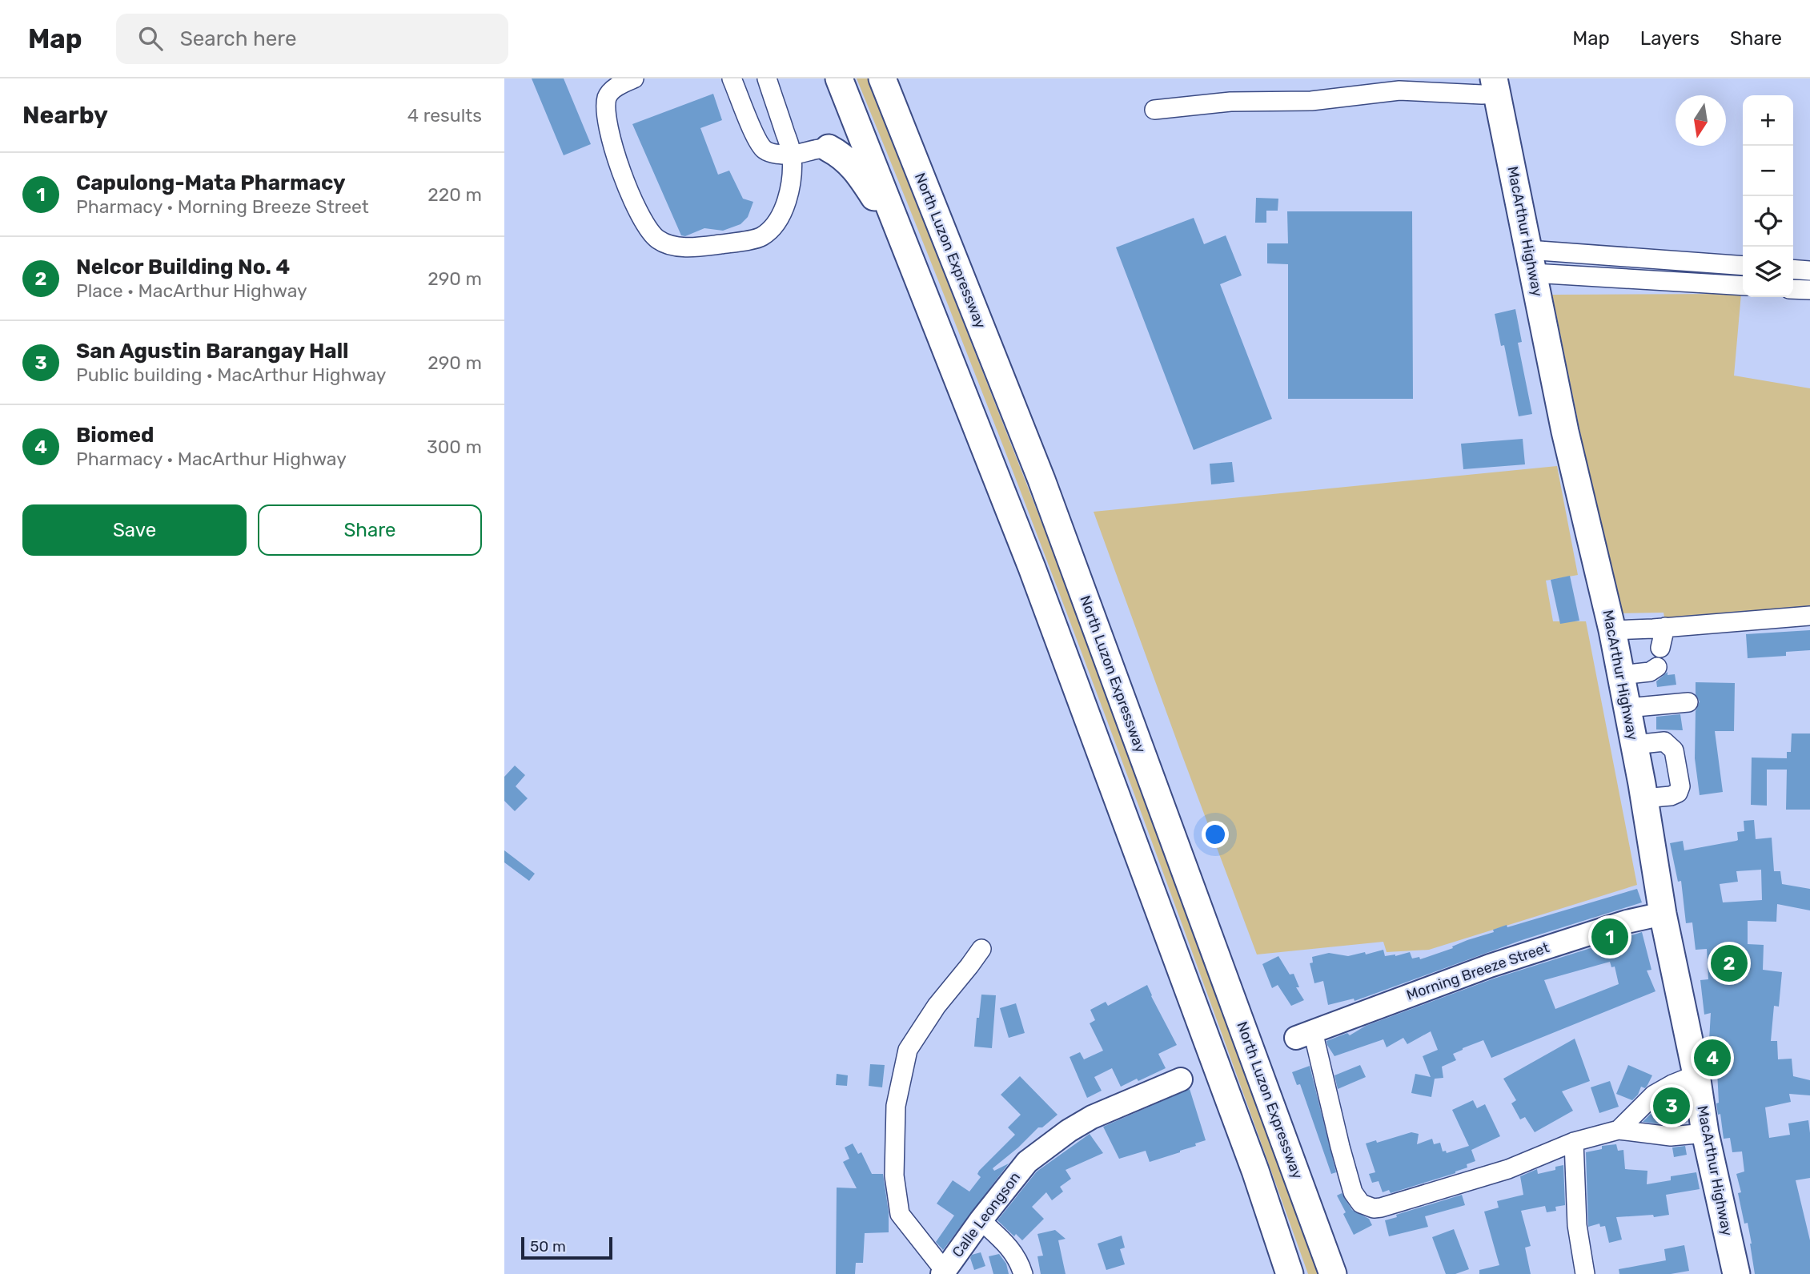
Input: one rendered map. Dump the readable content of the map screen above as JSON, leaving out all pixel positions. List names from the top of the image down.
{
  "streets": {
    "highway": ["MacArthur Highway", "North Luzon Expressway"],
    "main road": ["Morning Breeze Street", "Calle Leongson"]
  },
  "crossings": [
    ["MacArthur Highway", "Morning Breeze Street"]
  ],
  "scale_bar": "50 m",
  "north": "bottom",
  "page": {
    "header": "Map",
    "search": "Search here",
    "nav": ["Map", "Layers", "Share"],
    "heading": ["Nearby", "4 results"],
    "map_buttons": ["+", "−"],
    "list": [
      {
        "mark": "1",
        "name": "Capulong-Mata Pharmacy",
        "note": "Pharmacy · Morning Breeze Street",
        "value": "220 m"
      },
      {
        "mark": "2",
        "name": "Nelcor Building No. 4",
        "note": "Place · MacArthur Highway",
        "value": "290 m"
      },
      {
        "mark": "3",
        "name": "San Agustin Barangay Hall",
        "note": "Public building · MacArthur Highway",
        "value": "290 m"
      },
      {
        "mark": "4",
        "name": "Biomed",
        "note": "Pharmacy · MacArthur Highway",
        "value": "300 m"
      }
    ],
    "buttons": ["Save", "Share"],
    "pins": [
      "1",
      "2",
      "4",
      "3"
    ],
    "scale": "50 m"
  }
}
